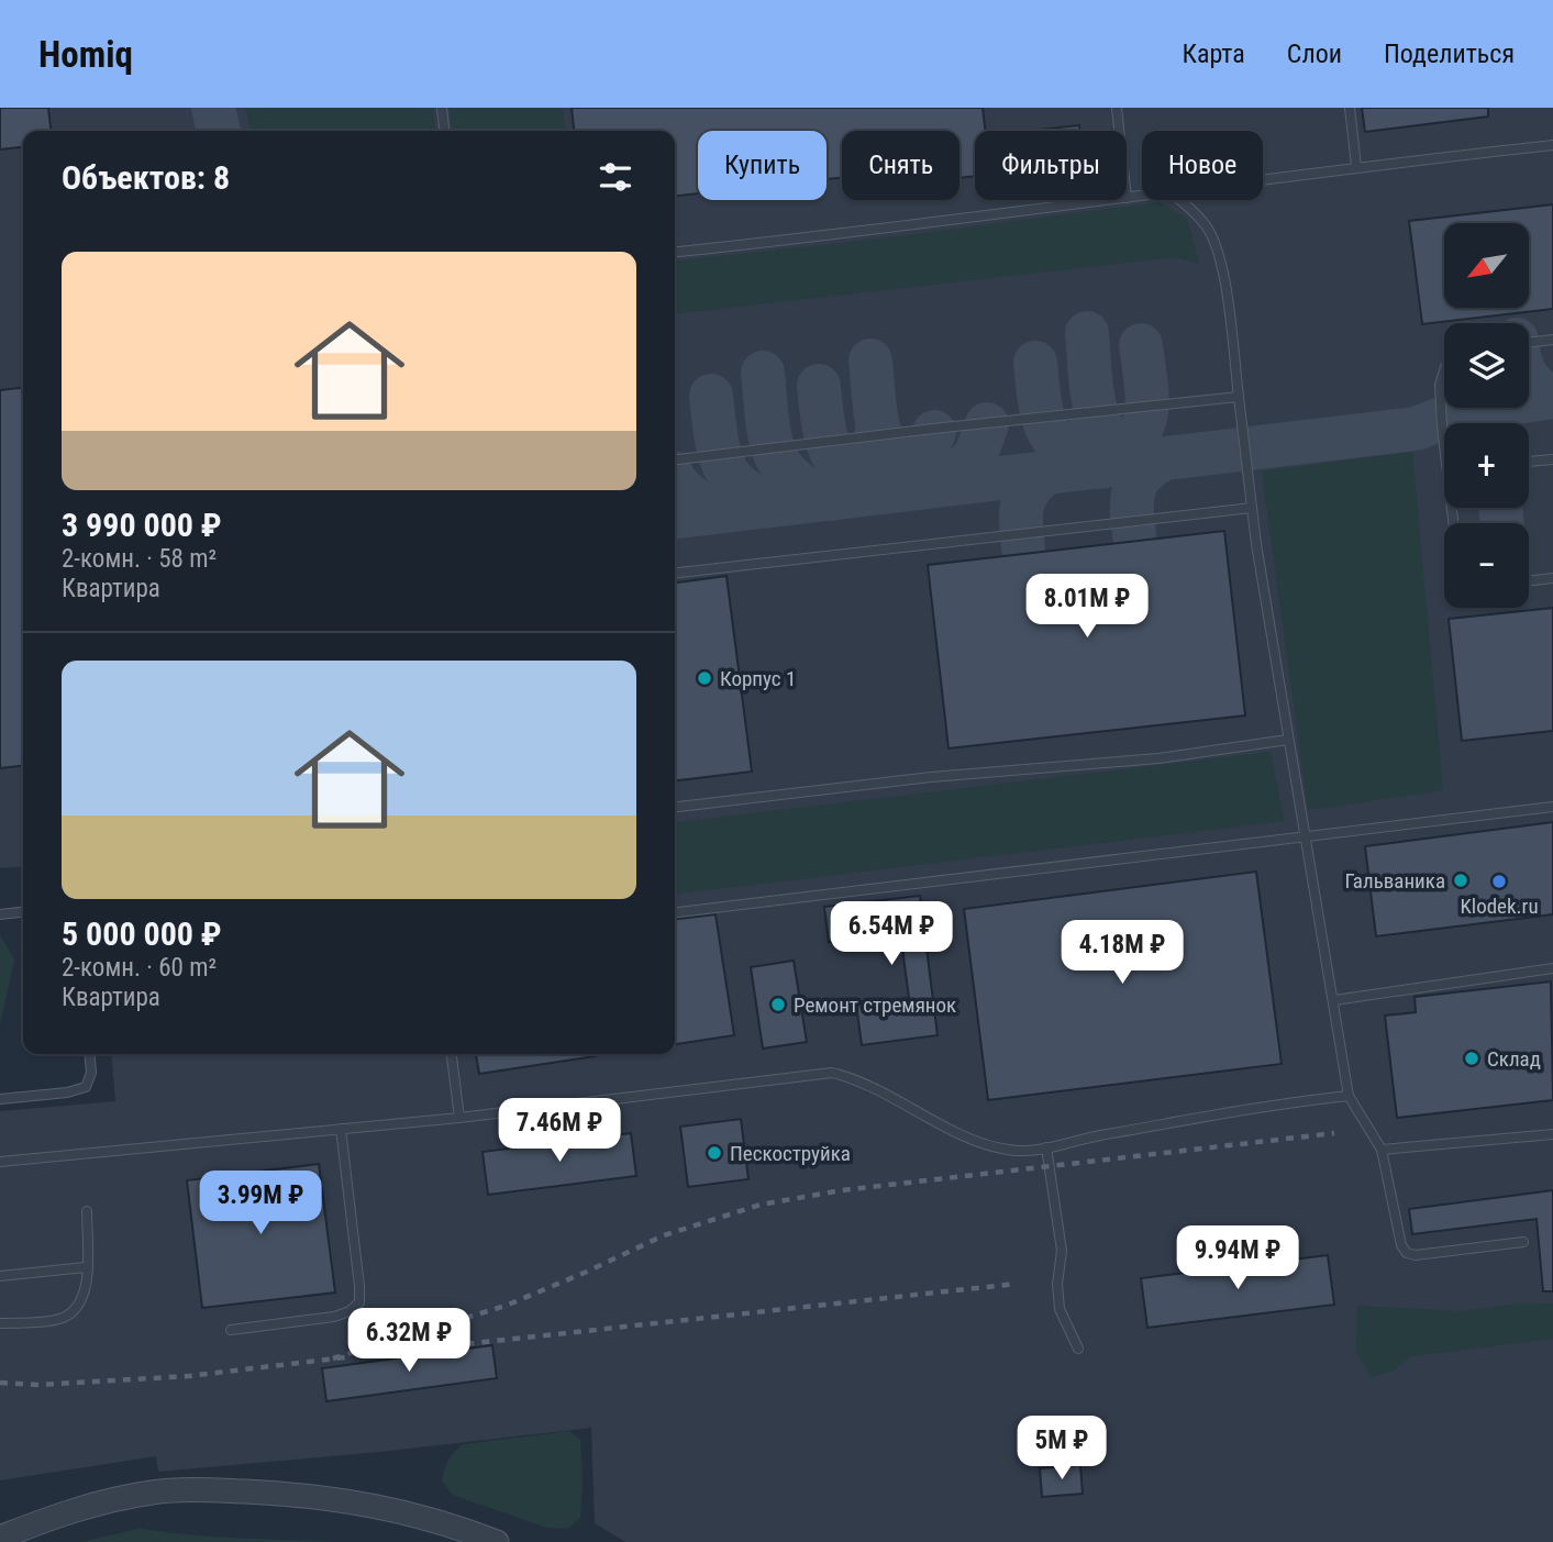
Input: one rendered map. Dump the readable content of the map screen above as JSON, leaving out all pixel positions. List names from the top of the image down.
{
  "places": [
    "Корпус 1",
    "Гальваника",
    "Klodek.ru",
    "Ремонт стремянок",
    "Склад",
    "Пескоструйка"
  ],
  "north": "bottom left",
  "page": {
    "header": "Homiq",
    "nav": ["Карта", "Слои", "Поделиться"],
    "chip": [
      "Купить",
      "Снять",
      "Фильтры",
      "Новое"
    ],
    "heading": "Объектов: 8",
    "map_buttons": ["+", "−"],
    "list": [
      {
        "name": "3 990 000 ₽",
        "note": "2-комн. · 58 m² · Квартира"
      },
      {
        "name": "5 000 000 ₽",
        "note": "2-комн. · 60 m² · Квартира"
      }
    ],
    "price": [
      "8.01M ₽",
      "6.54M ₽",
      "4.18M ₽",
      "7.46M ₽",
      "3.99M ₽",
      "9.94M ₽",
      "6.32M ₽",
      "5M ₽"
    ]
  }
}
